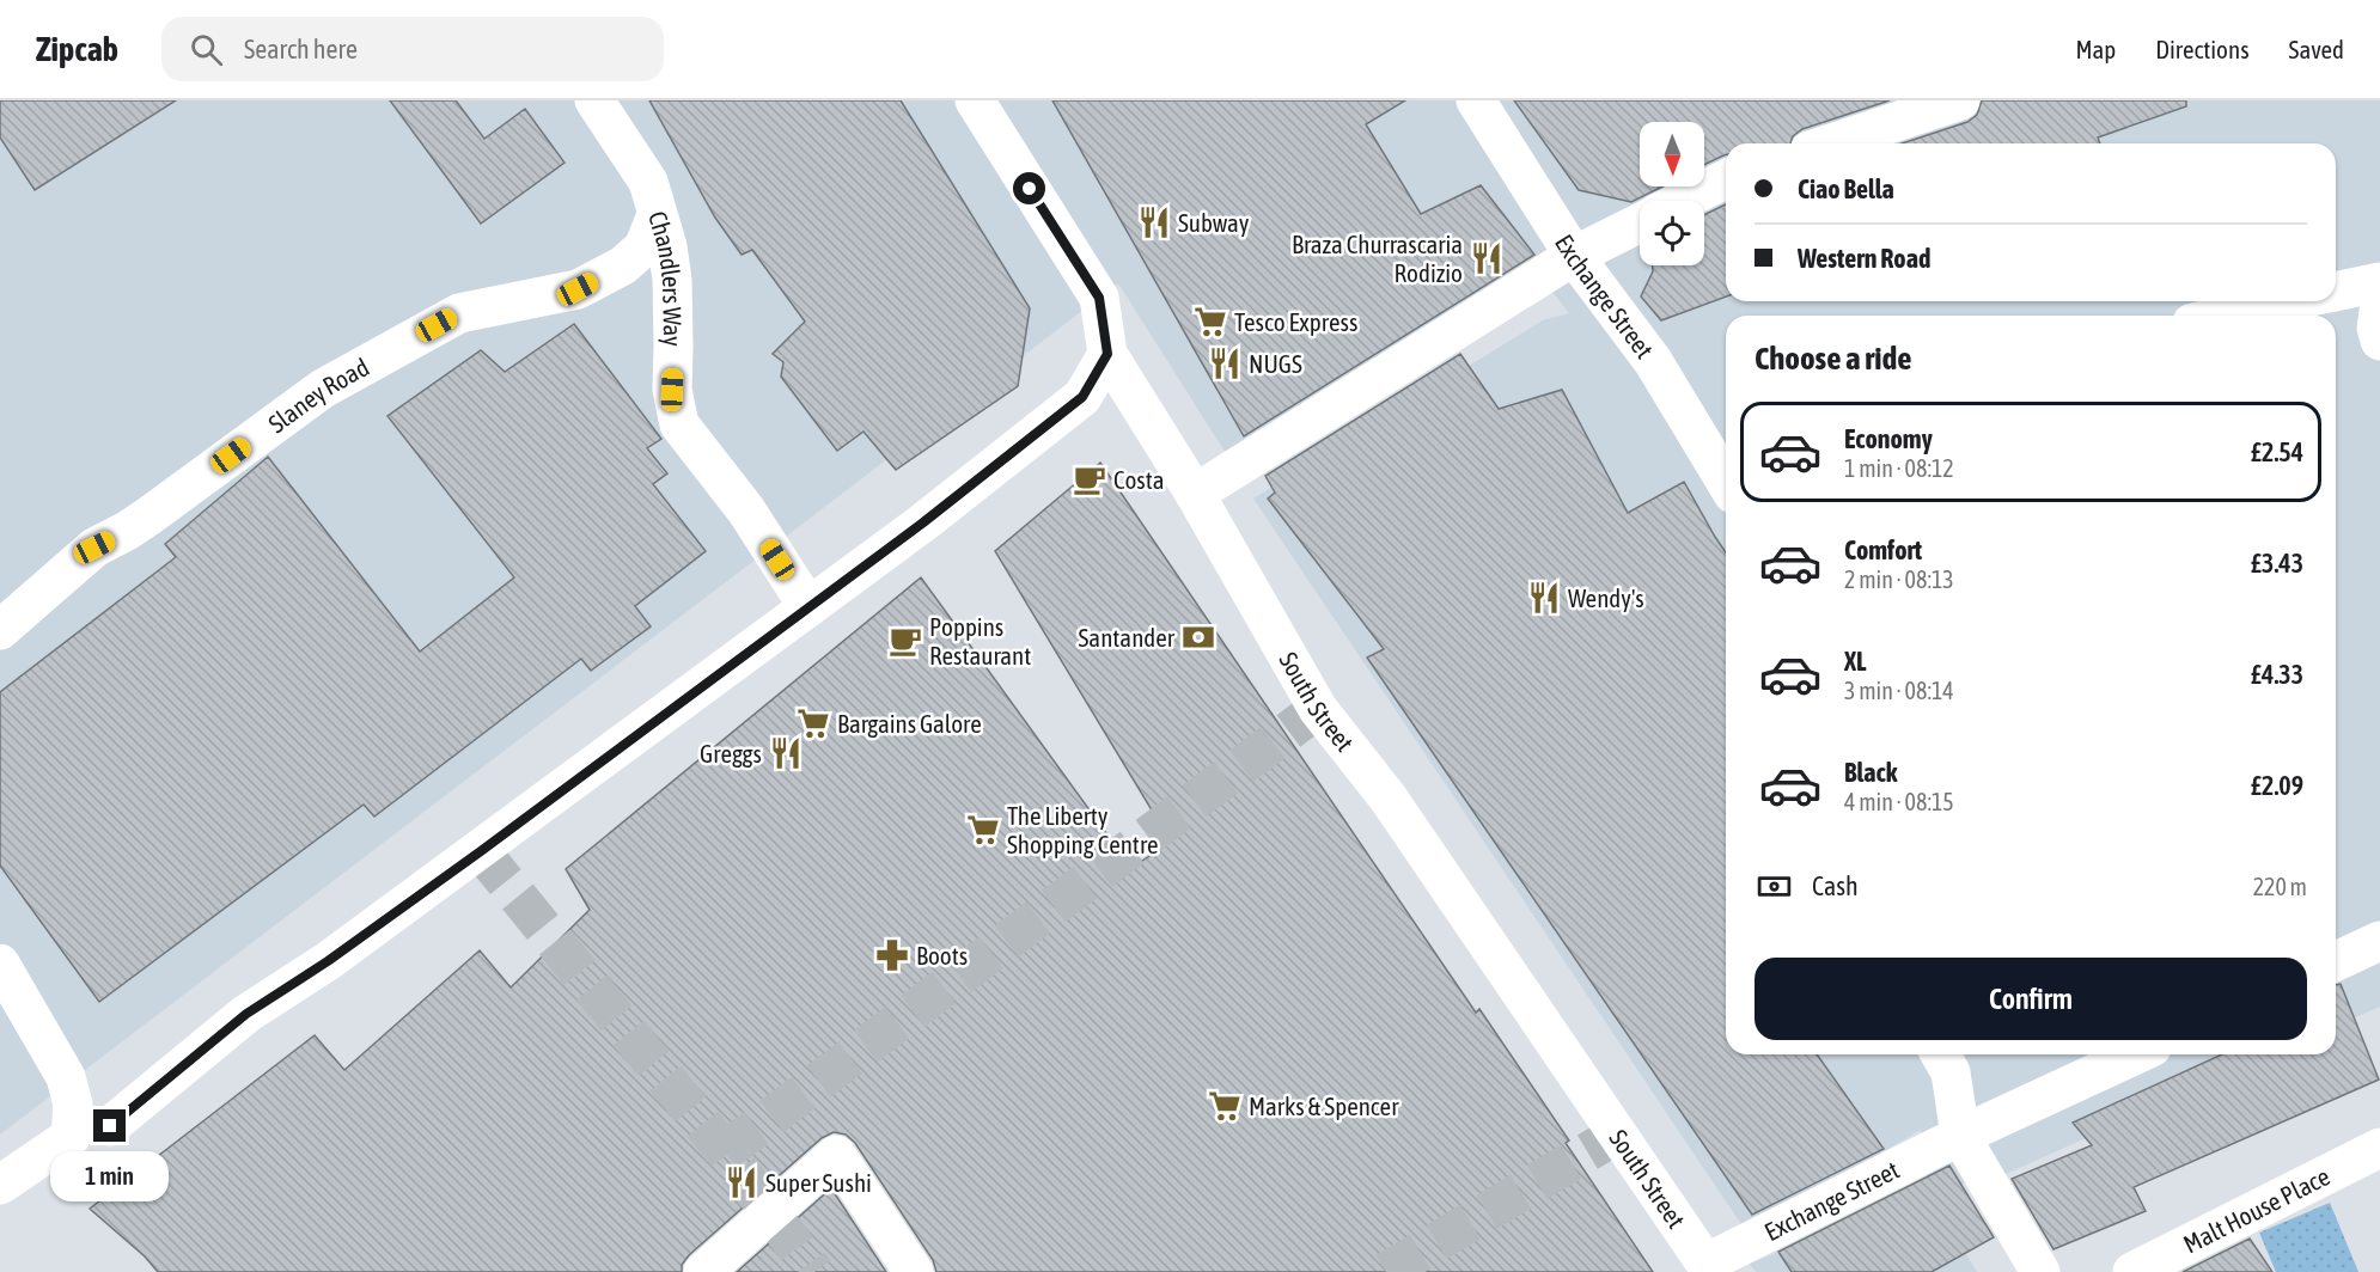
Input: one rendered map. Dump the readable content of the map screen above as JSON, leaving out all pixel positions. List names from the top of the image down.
{
  "streets": {
    "street": [
      "Chandlers Way",
      "Exchange Street",
      "Slaney Road",
      "South Street",
      "Malt House Place"
    ]
  },
  "crossings": [
    ["Chandlers Way", "Slaney Road"],
    ["Exchange Street", "South Street"]
  ],
  "places": {
    "restaurant": [
      "Subway",
      "Braza Churrascaria Rodizio",
      "NUGS",
      "Wendy's",
      "Greggs",
      "Super Sushi"
    ],
    "supermarket": [
      "Tesco Express",
      "Bargains Galore",
      "The Liberty Shopping Centre",
      "Marks & Spencer"
    ],
    "cafe": ["Costa", "Poppins Restaurant"],
    "bank": ["Santander"],
    "pharmacy": ["Boots"]
  },
  "north": "bottom",
  "page": {
    "header": "Zipcab",
    "search": "Search here",
    "nav": ["Map", "Directions", "Saved"],
    "banner": ["Ciao Bella", "Western Road"],
    "heading": "Choose a ride",
    "list": [
      {
        "name": "Economy",
        "note": "1 min · 08:12",
        "value": "£2.54"
      },
      {
        "name": "Comfort",
        "note": "2 min · 08:13",
        "value": "£3.43"
      },
      {
        "name": "XL",
        "note": "3 min · 08:14",
        "value": "£4.33"
      },
      {
        "name": "Black",
        "note": "4 min · 08:15",
        "value": "£2.09"
      }
    ],
    "pay": ["Cash", "220 m"],
    "buttons": "Confirm",
    "bubble": "1 min"
  }
}
